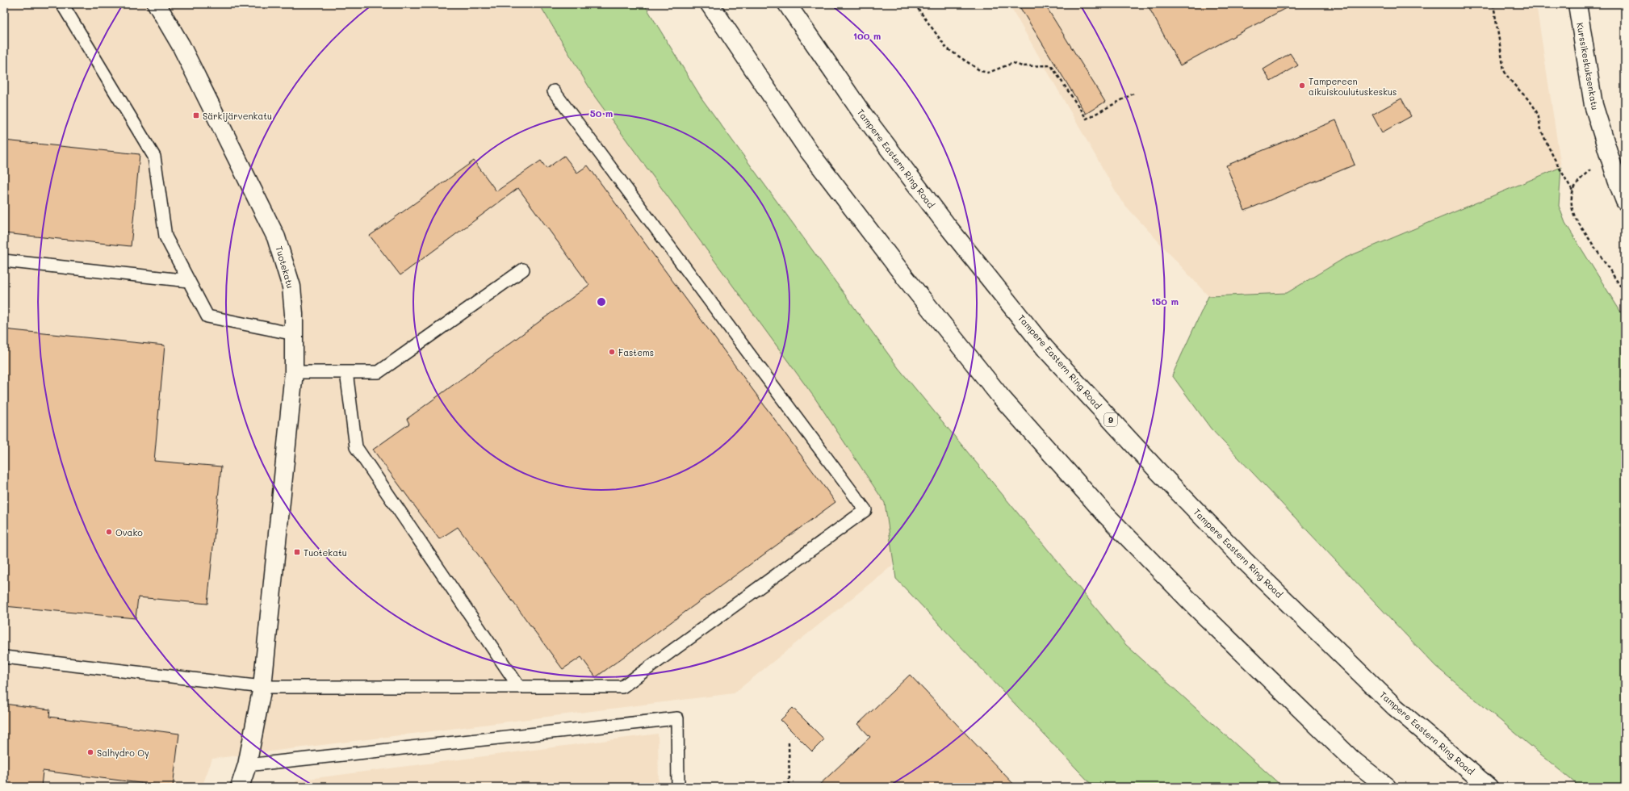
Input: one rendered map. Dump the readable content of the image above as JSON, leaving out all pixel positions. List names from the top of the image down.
{
  "streets": {
    "main road": [
      "Kurssikeskuksenkatu",
      "Tampere Eastern Ring Road",
      "Tuotekatu",
      "9"
    ]
  },
  "places": {
    "other": [
      "Tampereen aikuiskoulutuskeskus",
      "Fastems",
      "Ovako",
      "Salhydro Oy"
    ],
    "transit": ["Särkijärvenkatu", "Tuotekatu"]
  },
  "rings": ["100 m", "50 m", "150 m"]
}
